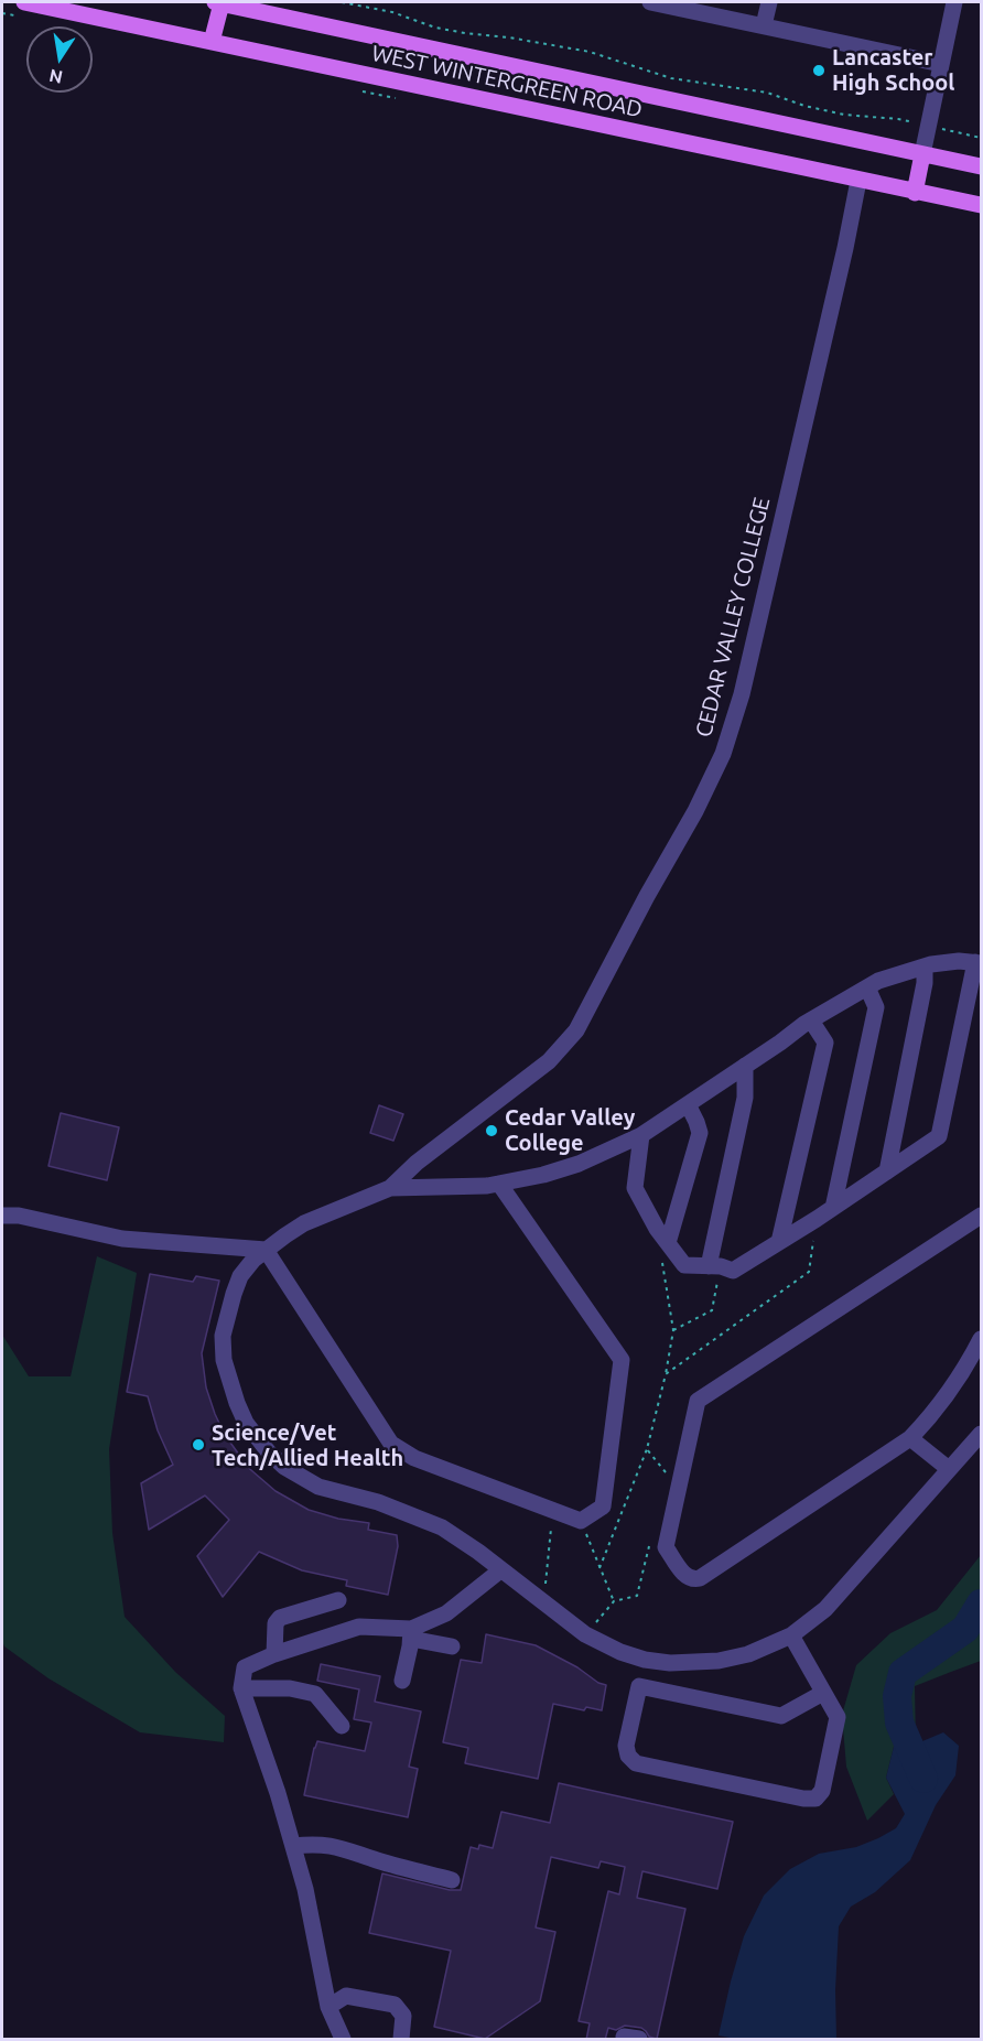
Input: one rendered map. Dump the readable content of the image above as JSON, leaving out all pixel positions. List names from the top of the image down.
{
  "streets": {
    "main road": ["WEST WINTERGREEN ROAD"],
    "lane": ["CEDAR VALLEY COLLEGE"]
  },
  "crossings": [
    ["WEST WINTERGREEN ROAD", "CEDAR VALLEY COLLEGE"]
  ],
  "places": ["Lancaster High School", "Cedar Valley College", "Science/Vet Tech/Allied Health"],
  "north": "bottom"
}
